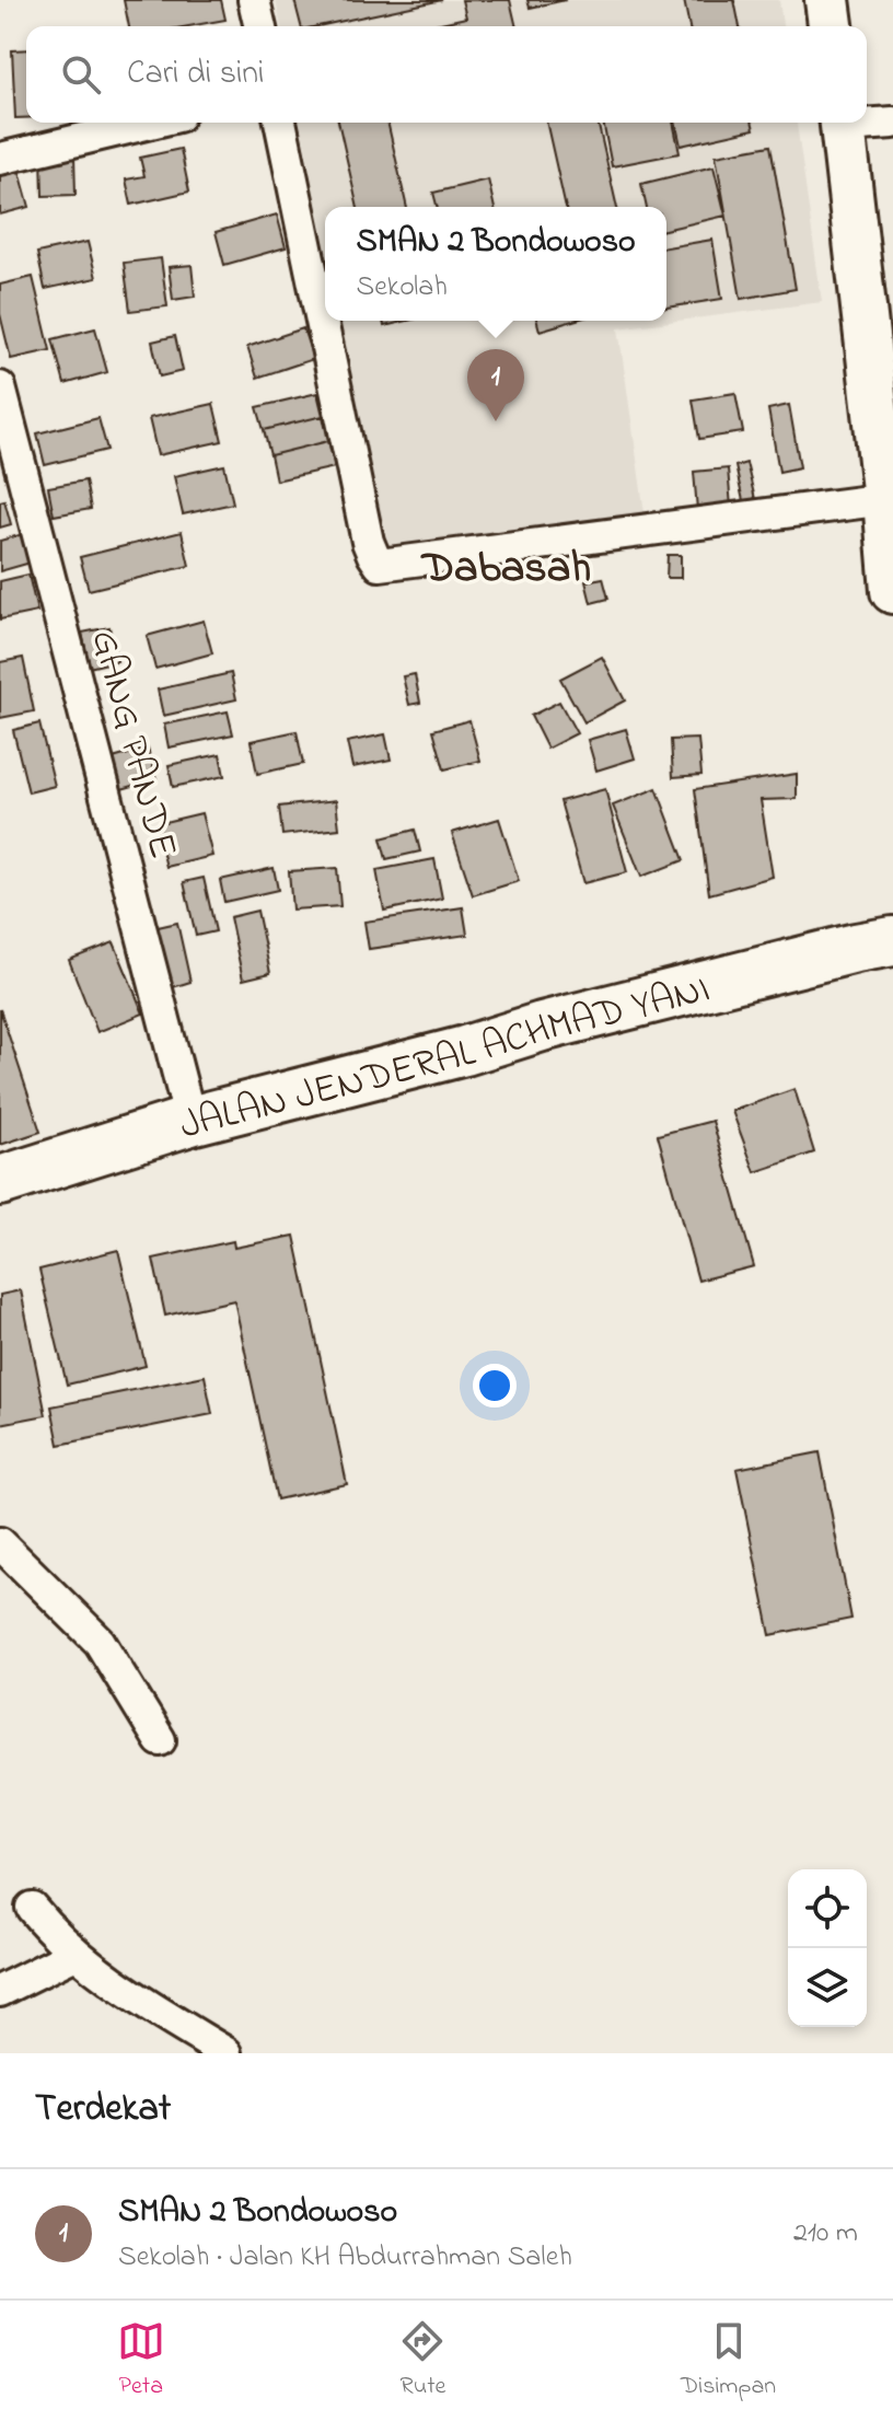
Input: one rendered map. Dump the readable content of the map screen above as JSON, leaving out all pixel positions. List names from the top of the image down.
{
  "streets": {
    "main road": ["JALAN JENDERAL ACHMAD YANI"],
    "street": ["GANG PANDE"]
  },
  "crossings": [
    ["GANG PANDE", "JALAN JENDERAL ACHMAD YANI"]
  ],
  "districts": ["Dabasah"],
  "page": {
    "search": "Cari di sini",
    "popup": ["SMAN 2 Bondowoso", "Sekolah"],
    "pins": "1",
    "heading": "Terdekat",
    "list": [
      {
        "mark": "1",
        "name": "SMAN 2 Bondowoso",
        "note": "Sekolah · Jalan KH Abdurrahman Saleh",
        "value": "210 m"
      }
    ],
    "nav": ["Peta", "Rute", "Disimpan"]
  }
}
